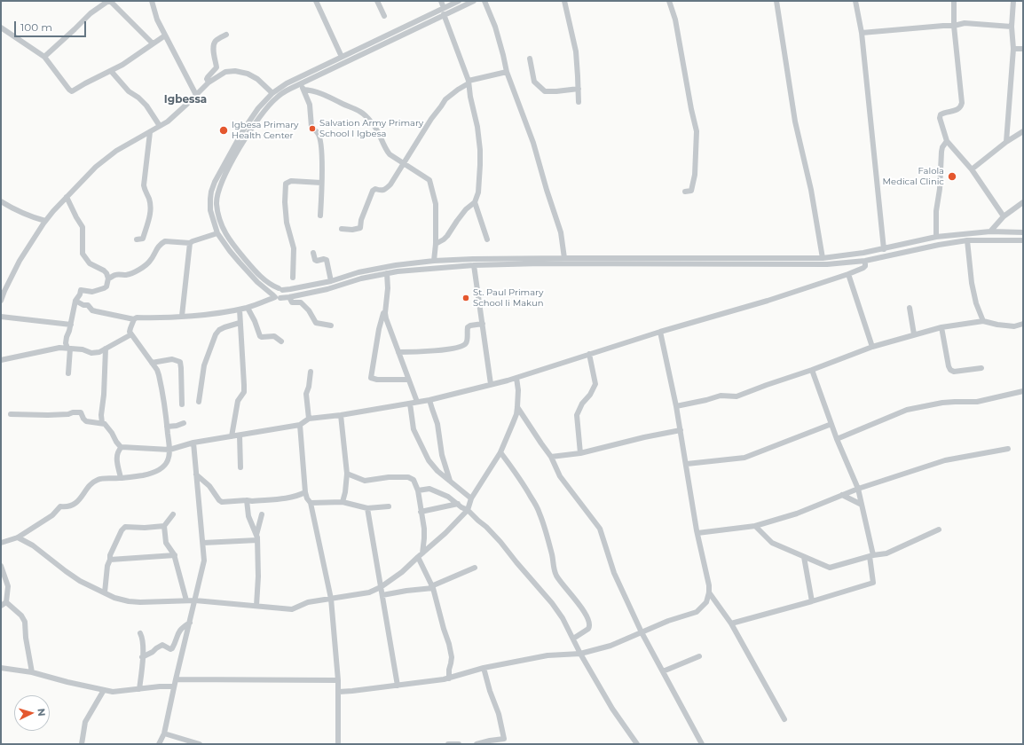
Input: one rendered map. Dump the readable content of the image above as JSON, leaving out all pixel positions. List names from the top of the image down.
{
  "districts": ["Igbessa"],
  "places": [
    "Salvation Army Primary School I Igbesa",
    "Igbesa Primary Health Center",
    "Falola Medical Clinic",
    "St. Paul Primary School Ii Makun"
  ],
  "scale_bar": "100 m",
  "north": "right"
}
